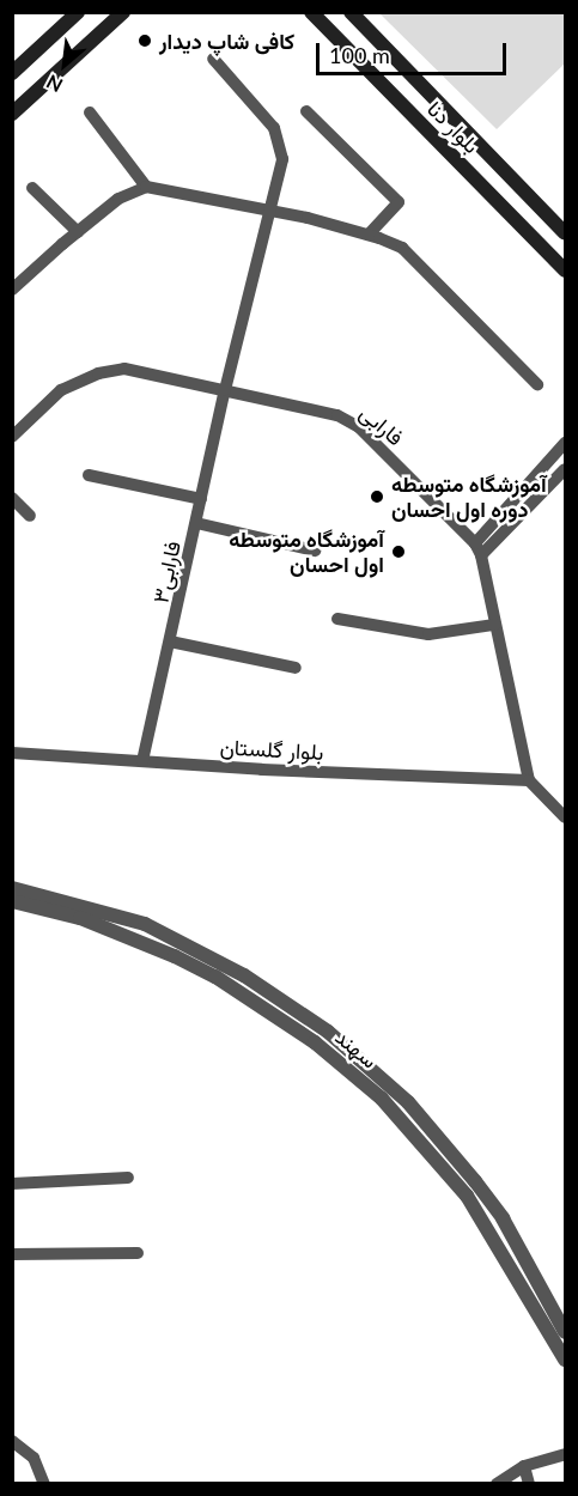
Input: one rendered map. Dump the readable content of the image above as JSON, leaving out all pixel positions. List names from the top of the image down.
{
  "streets": {
    "main road": ["بلوار دنا"],
    "street": [
      "فارابی",
      "فارابی۳",
      "بلوار گلستان",
      "سهند"
    ]
  },
  "crossings": [
    ["فارابی", "فارابی۳"],
    ["فارابی۳", "بلوار گلستان"]
  ],
  "places": ["کافی شاپ دیدار", "آموزشگاه متوسطه دوره اول احسان", "آموزشگاه متوسطه اول احسان"],
  "scale_bar": "100 m",
  "north": "bottom left"
}
